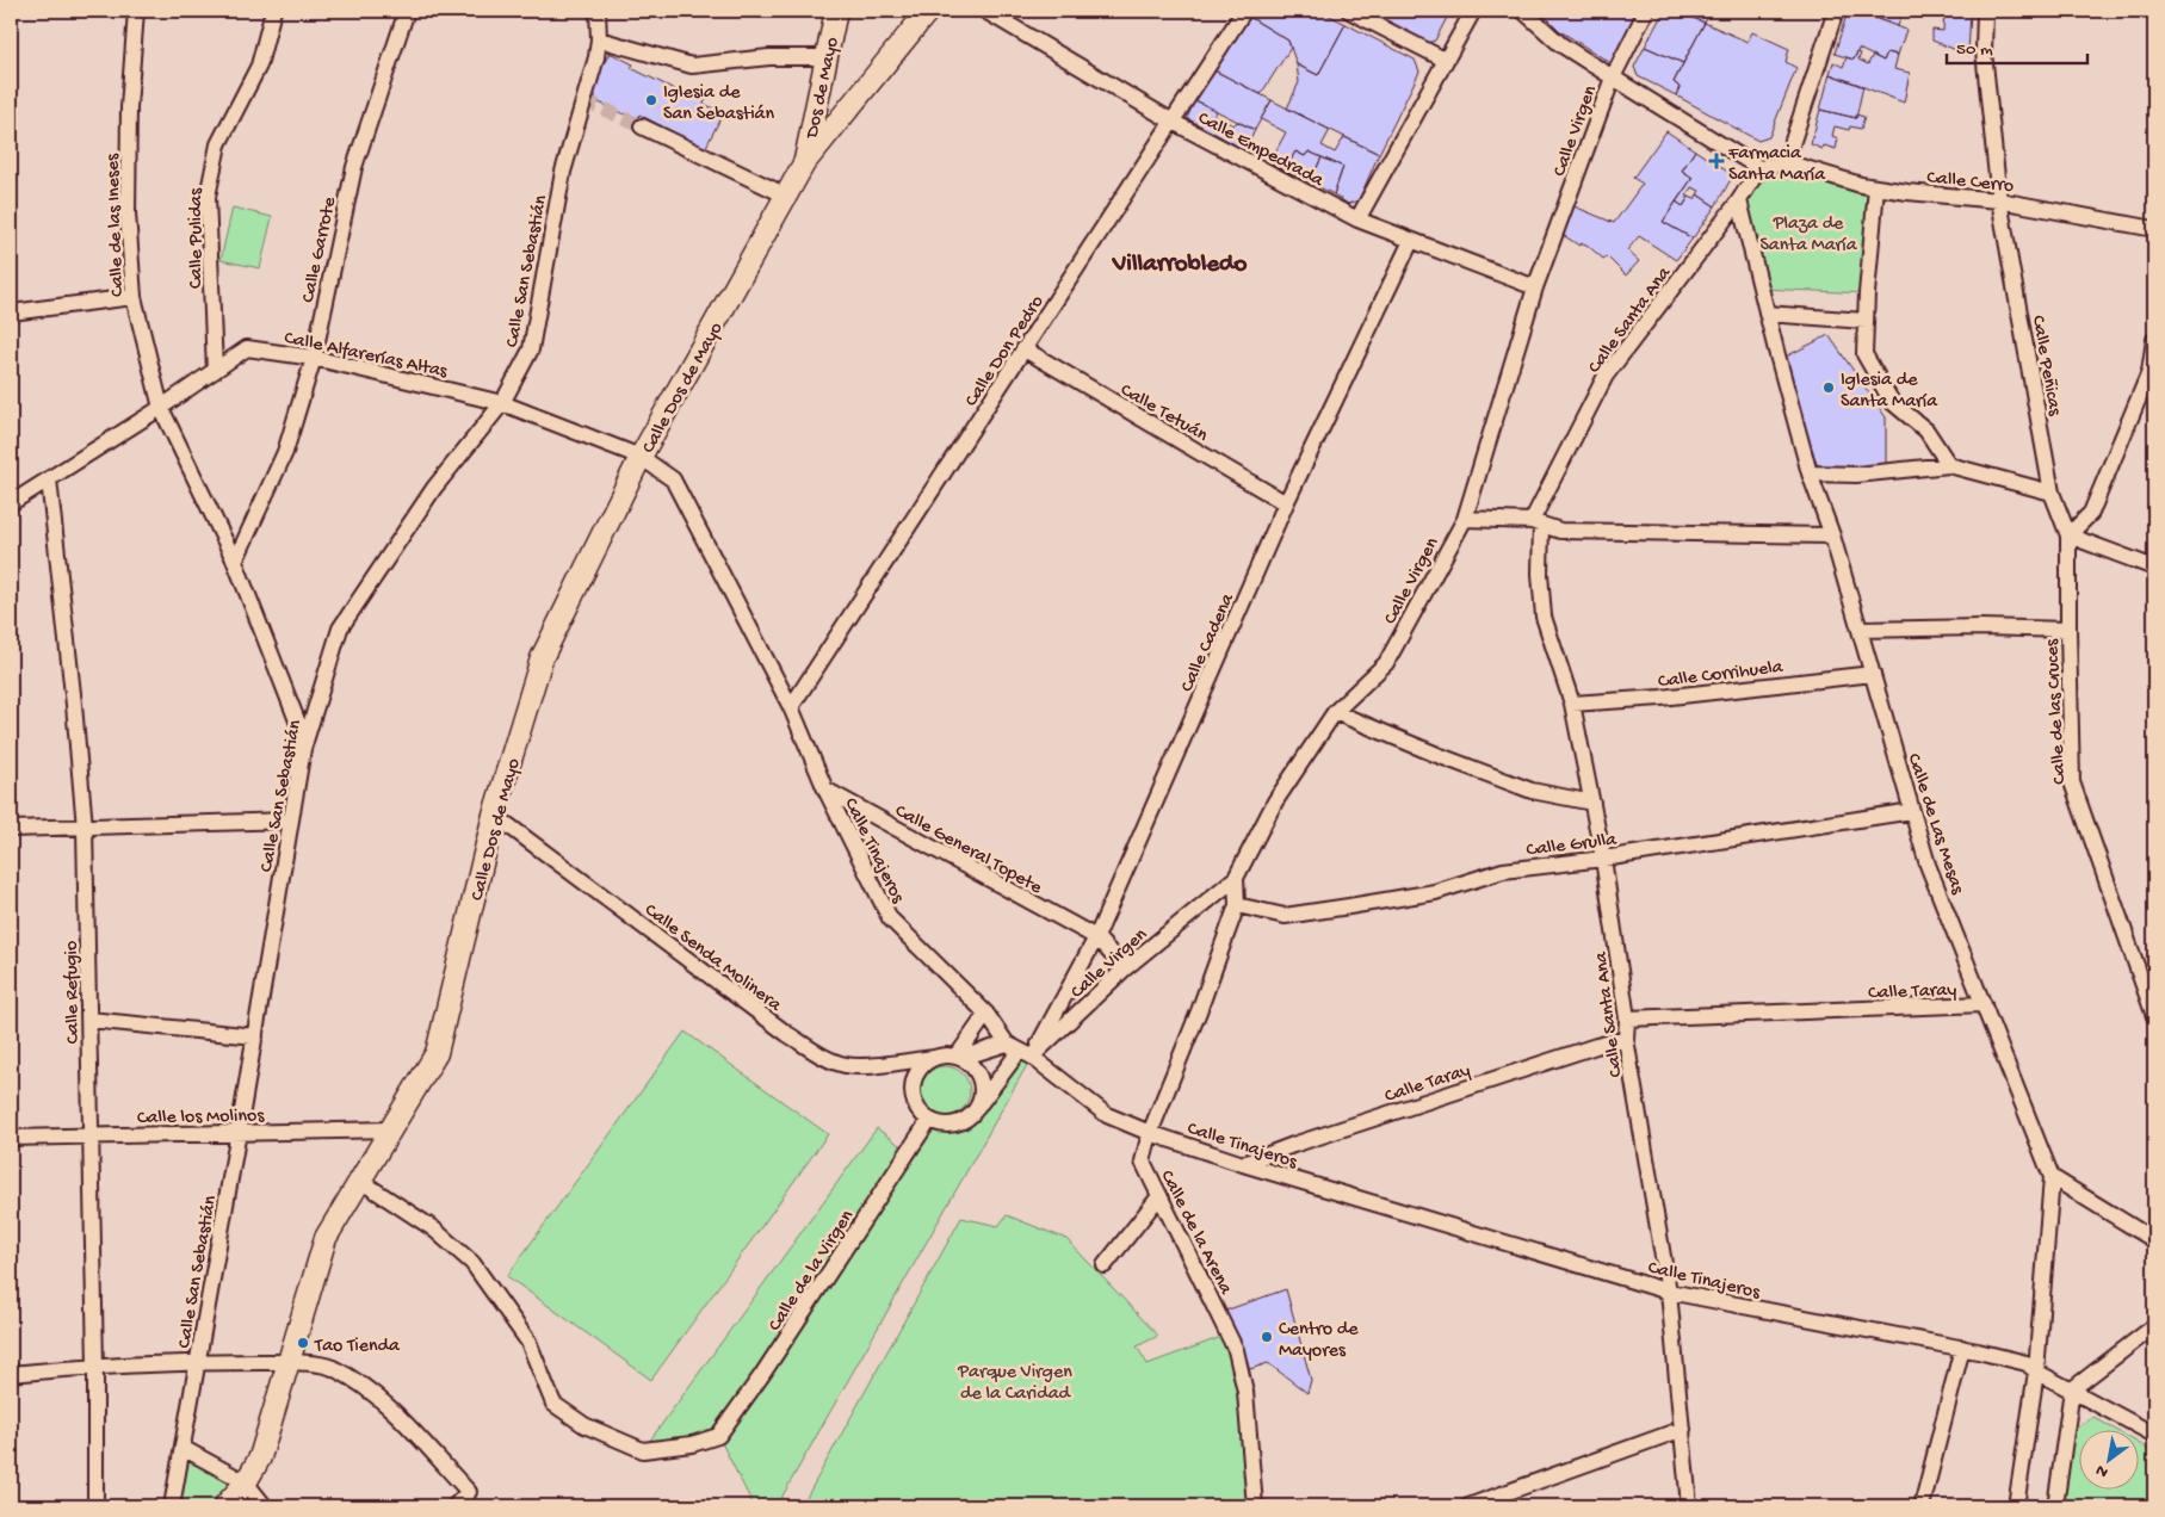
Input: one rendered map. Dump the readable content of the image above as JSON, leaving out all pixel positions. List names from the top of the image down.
{
  "streets": {
    "street": [
      "Dos de Mayo",
      "Calle Virgen",
      "Calle Empedrada",
      "Calle Cerro",
      "Calle de las Ineses",
      "Calle Pulidas",
      "Calle Garrote",
      "Calle San Sebastián",
      "Calle Santa Ana",
      "Calle Don Pedro",
      "Calle Alfarerías Altas",
      "Calle Peñicas",
      "Calle Dos de Mayo",
      "Calle Tetuán",
      "Calle Cadena",
      "Calle Corrihuela",
      "Calle de las Cruces",
      "Calle de Las Mesas",
      "Calle Grulla",
      "Calle General Topete",
      "Calle Tinajeros",
      "Calle Senda Molinera",
      "Calle Taray",
      "Calle Refugio",
      "Calle los Molinos",
      "Calle de la Arena",
      "Calle de la Virgen"
    ]
  },
  "crossings": [
    ["Dos de Mayo", "Calle Dos de Mayo"],
    ["Calle Virgen", "Calle Empedrada"],
    ["Calle Virgen", "Calle Cadena"],
    ["Calle Virgen", "Calle General Topete"],
    ["Calle Virgen", "Calle Tinajeros"],
    ["Calle Virgen", "Calle de la Arena"],
    ["Calle Empedrada", "Calle Don Pedro"],
    ["Calle Empedrada", "Calle Cadena"],
    ["Calle Cerro", "Calle Peñicas"],
    ["Calle de las Ineses", "Calle Garrote"],
    ["Calle de las Ineses", "Calle San Sebastián"],
    ["Calle de las Ineses", "Calle Alfarerías Altas"],
    ["Calle Pulidas", "Calle Alfarerías Altas"],
    ["Calle Garrote", "Calle Alfarerías Altas"],
    ["Calle San Sebastián", "Calle Alfarerías Altas"],
    ["Calle San Sebastián", "Calle los Molinos"],
    ["Calle Santa Ana", "Calle Corrihuela"],
    ["Calle Santa Ana", "Calle Grulla"],
    ["Calle Santa Ana", "Calle Tinajeros"],
    ["Calle Santa Ana", "Calle Taray"],
    ["Calle Don Pedro", "Calle Tetuán"],
    ["Calle Don Pedro", "Calle Tinajeros"],
    ["Calle Alfarerías Altas", "Calle Dos de Mayo"],
    ["Calle Alfarerías Altas", "Calle Tinajeros"],
    ["Calle Alfarerías Altas", "Calle Refugio"],
    ["Calle Peñicas", "Calle de las Cruces"],
    ["Calle Dos de Mayo", "Calle Tinajeros"],
    ["Calle Dos de Mayo", "Calle Senda Molinera"],
    ["Calle Dos de Mayo", "Calle los Molinos"],
    ["Calle Dos de Mayo", "Calle de la Virgen"],
    ["Calle Tetuán", "Calle Cadena"],
    ["Calle Cadena", "Calle General Topete"],
    ["Calle Cadena", "Calle Tinajeros"],
    ["Calle Corrihuela", "Calle de Las Mesas"],
    ["Calle de Las Mesas", "Calle Grulla"],
    ["Calle de Las Mesas", "Calle Tinajeros"],
    ["Calle de Las Mesas", "Calle Taray"],
    ["Calle Grulla", "Calle de la Arena"],
    ["Calle General Topete", "Calle Tinajeros"],
    ["Calle Tinajeros", "Calle Taray"],
    ["Calle Tinajeros", "Calle de la Arena"],
    ["Calle Senda Molinera", "Calle de la Virgen"],
    ["Calle Refugio", "Calle los Molinos"]
  ],
  "districts": ["Villarrobledo"],
  "parks": ["Plaza de Santa María", "Parque Virgen de la Caridad"],
  "places": {
    "other": [
      "Iglesia de San Sebastián",
      "Iglesia de Santa María",
      "Centro de Mayores",
      "Tao Tienda"
    ],
    "health": ["Farmacia Santa María"]
  },
  "scale_bar": "50 m",
  "north": "bottom left"
}
